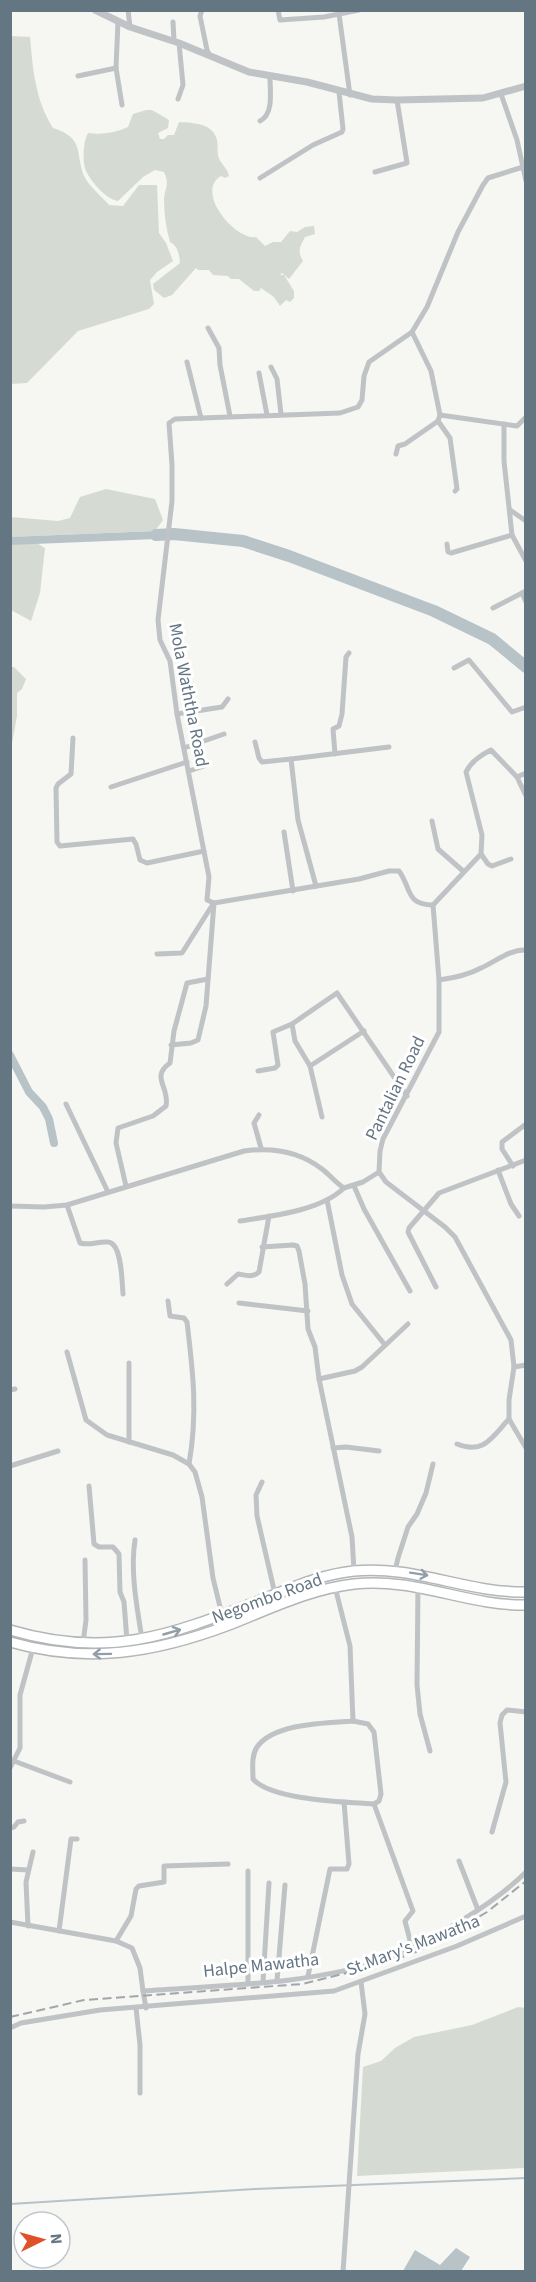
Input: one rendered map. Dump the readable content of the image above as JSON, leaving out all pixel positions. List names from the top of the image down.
{
  "streets": {
    "highway": ["Negombo Road"],
    "street": [
      "Mola Waththa Road",
      "Pantalian Road",
      "St.Mary's Mawatha",
      "Halpe Mawatha"
    ]
  },
  "north": "right"
}
